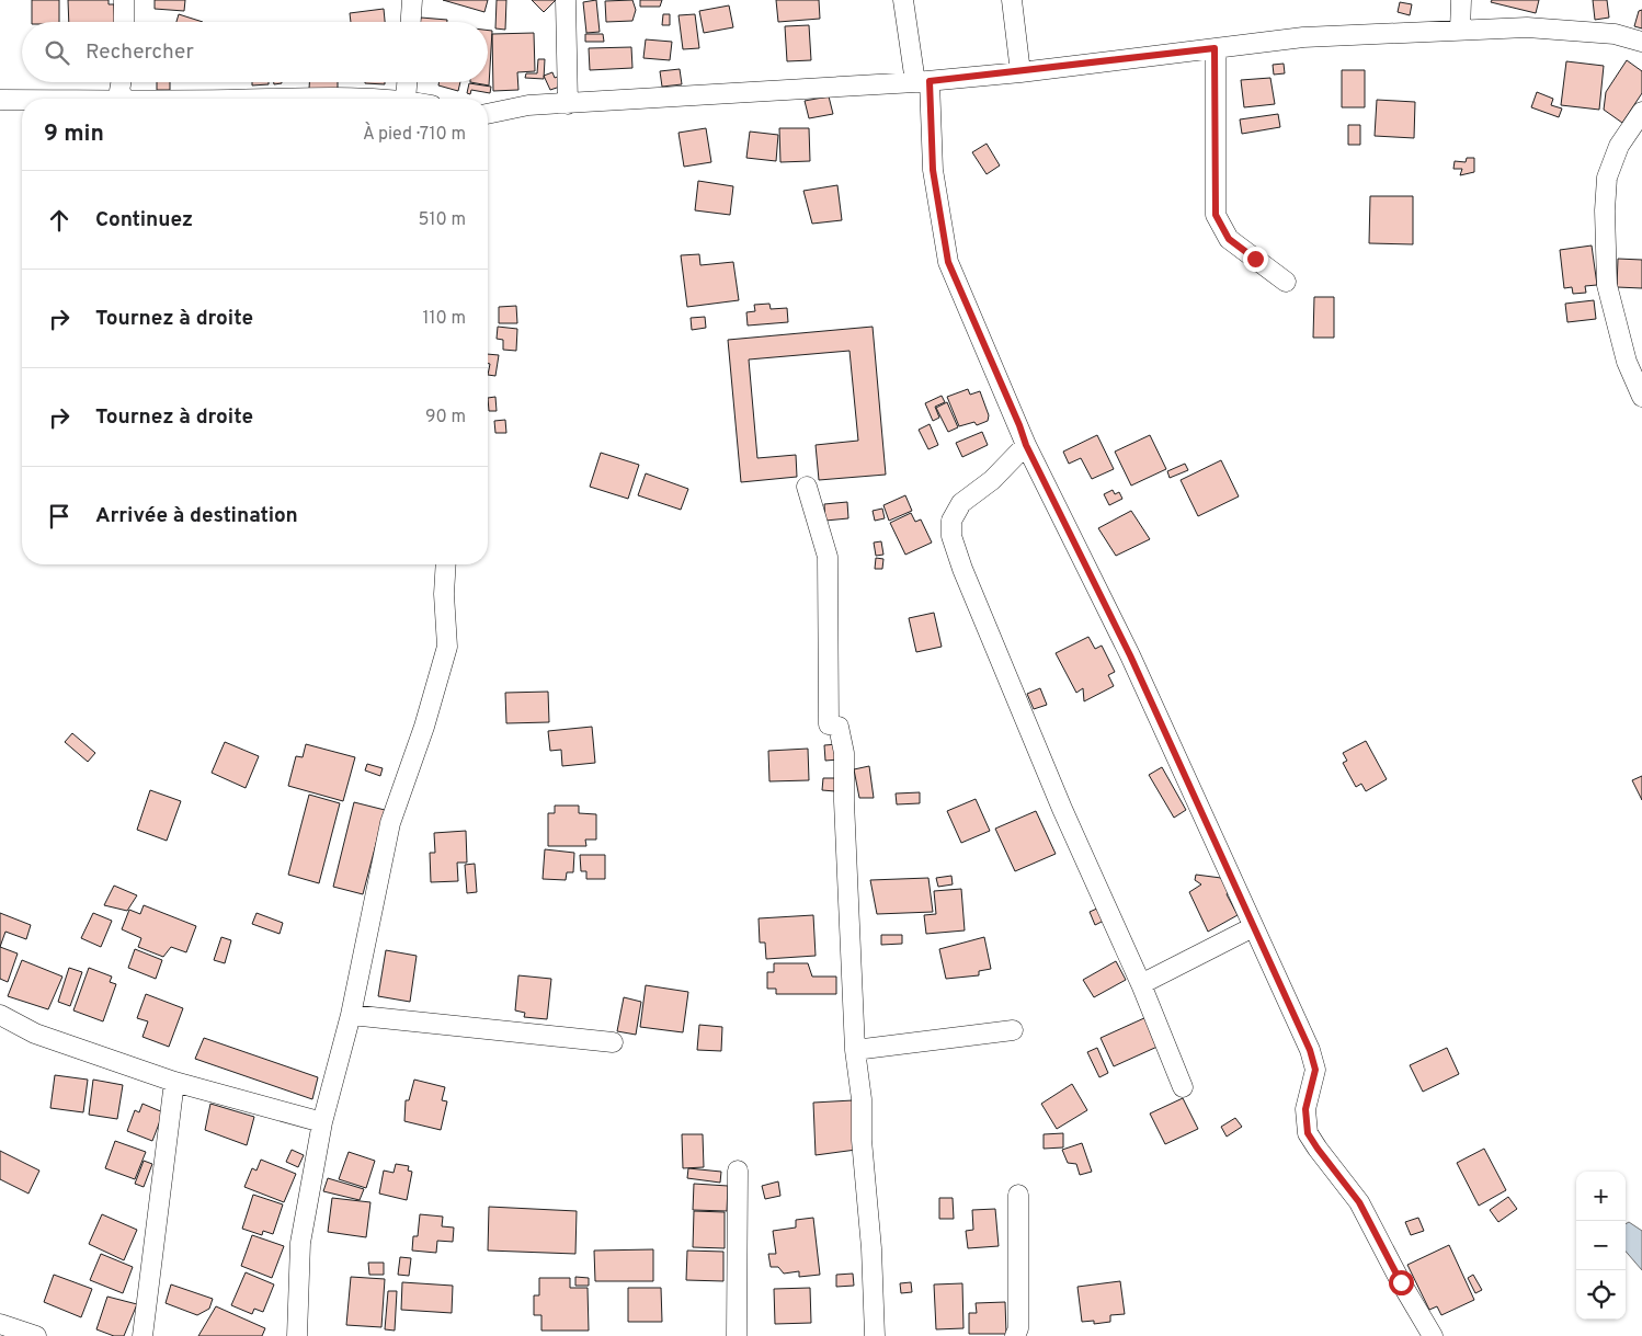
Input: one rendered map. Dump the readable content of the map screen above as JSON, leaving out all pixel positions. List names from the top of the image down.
{
  "page": {
    "search": "Rechercher",
    "heading": ["9 min", "À pied · 710 m"],
    "list": [
      ["Continuez", "510 m"],
      ["Tournez à droite", "110 m"],
      ["Tournez à droite", "90 m"],
      "Arrivée à destination"
    ],
    "map_buttons": ["+", "−"]
  }
}
